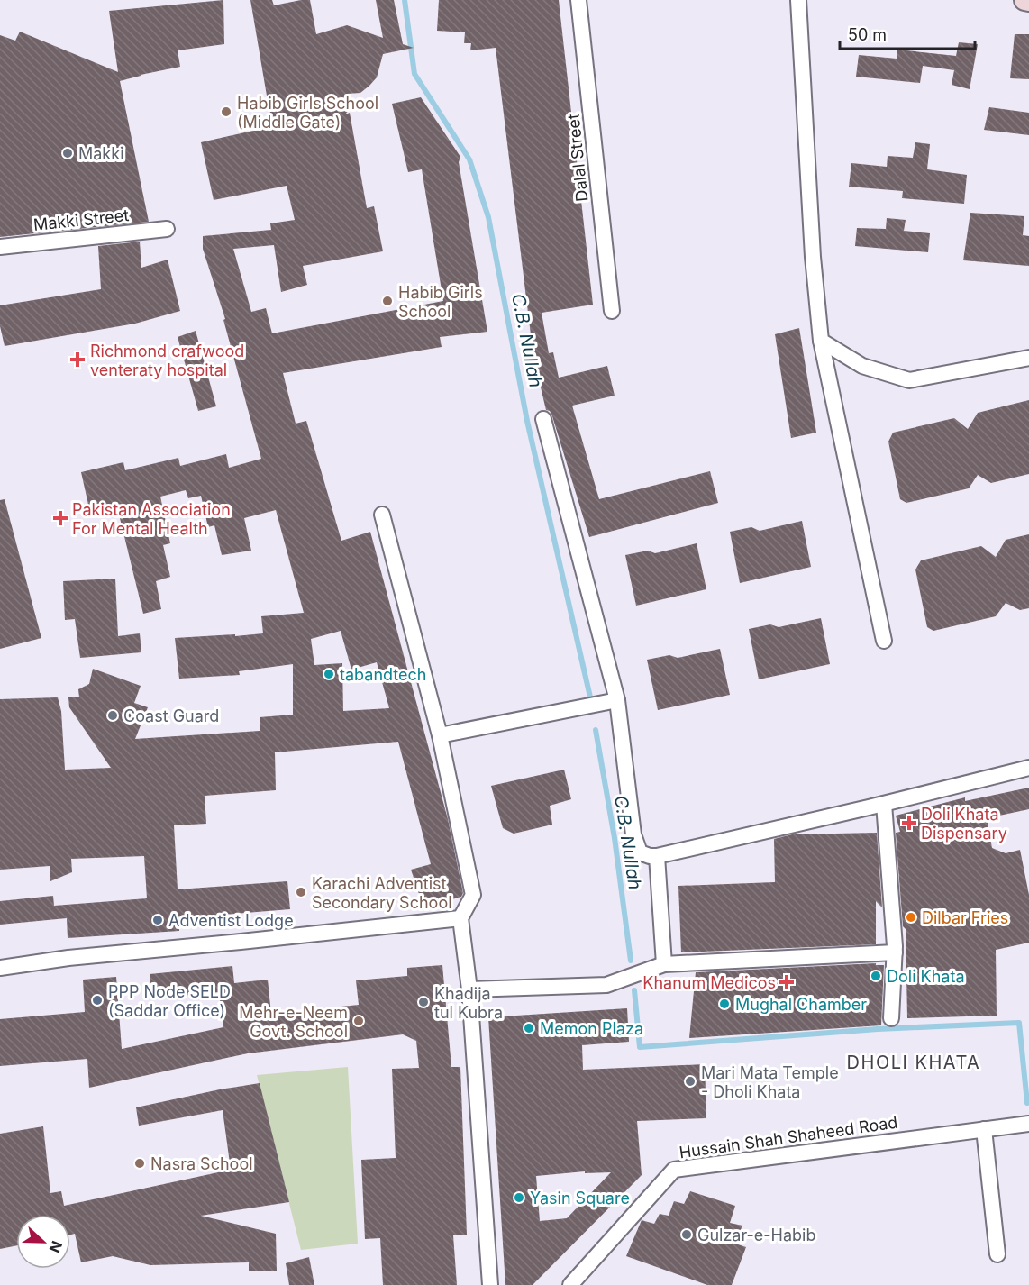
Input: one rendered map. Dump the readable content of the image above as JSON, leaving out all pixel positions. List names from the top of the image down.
{
  "streets": {
    "street": ["Dalal Street", "Makki Street", "Hussain Shah Shaheed Road"]
  },
  "districts": ["DHOLI KHATA"],
  "water": ["C.B. Nullah"],
  "places": {
    "other": [
      "Habib Girls School (Middle Gate)",
      "Makki",
      "Habib Girls School",
      "tabandtech",
      "Coast Guard",
      "Karachi Adventist Secondary School",
      "Dilbar Fries",
      "Adventist Lodge",
      "Doli Khata",
      "PPP Node SELD (Saddar Office)",
      "Khadija tul Kubra",
      "Mughal Chamber",
      "Mehr-e-Neem Govt. School",
      "Memon Plaza",
      "Mari Mata Temple - Dholi Khata",
      "Nasra School",
      "Yasin Square",
      "Gulzar-e-Habib"
    ],
    "health": [
      "Richmond crafwood venteraty hospital",
      "Pakistan Association For Mental Health",
      "Doli Khata Dispensary",
      "Khanum Medicos"
    ]
  },
  "scale_bar": "50 m",
  "north": "right"
}
